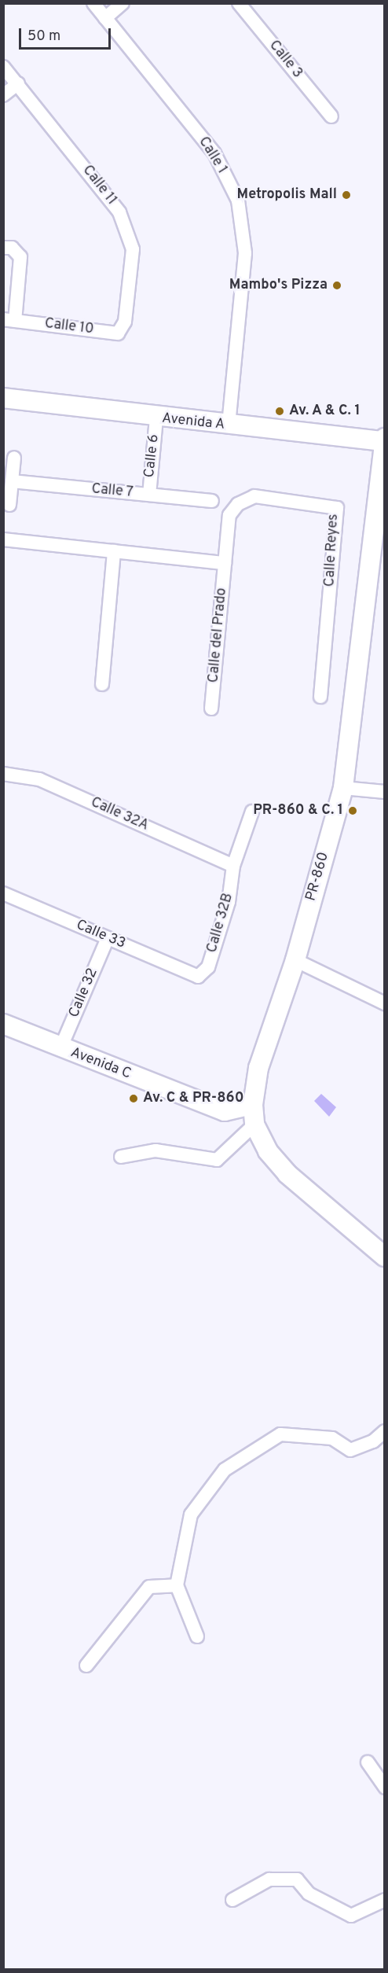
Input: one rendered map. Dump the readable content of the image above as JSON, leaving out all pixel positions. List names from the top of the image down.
{
  "streets": {
    "street": [
      "Calle 3",
      "Calle 1",
      "Calle 11",
      "Calle 10",
      "Avenida A",
      "Calle 6",
      "Calle 7",
      "Calle Reyes",
      "Calle del Prado",
      "Calle 32A",
      "PR-860",
      "Calle 32B",
      "Calle 33",
      "Calle 32",
      "Avenida C"
    ]
  },
  "crossings": [
    ["Calle 1", "Avenida A"],
    ["Calle 11", "Calle 10"],
    ["Avenida A", "Calle 6"],
    ["Avenida A", "PR-860"],
    ["Calle 6", "Calle 7"],
    ["Calle Reyes", "Calle del Prado"],
    ["Calle 32A", "Calle 32B"],
    ["PR-860", "Avenida C"],
    ["Calle 32B", "Calle 33"],
    ["Calle 33", "Calle 32"],
    ["Calle 32", "Avenida C"]
  ],
  "places": [
    "Metropolis Mall",
    "Mambo's Pizza",
    "Av. A & C. 1",
    "PR-860 & C. 1",
    "Av. C & PR-860"
  ],
  "scale_bar": "50 m"
}
